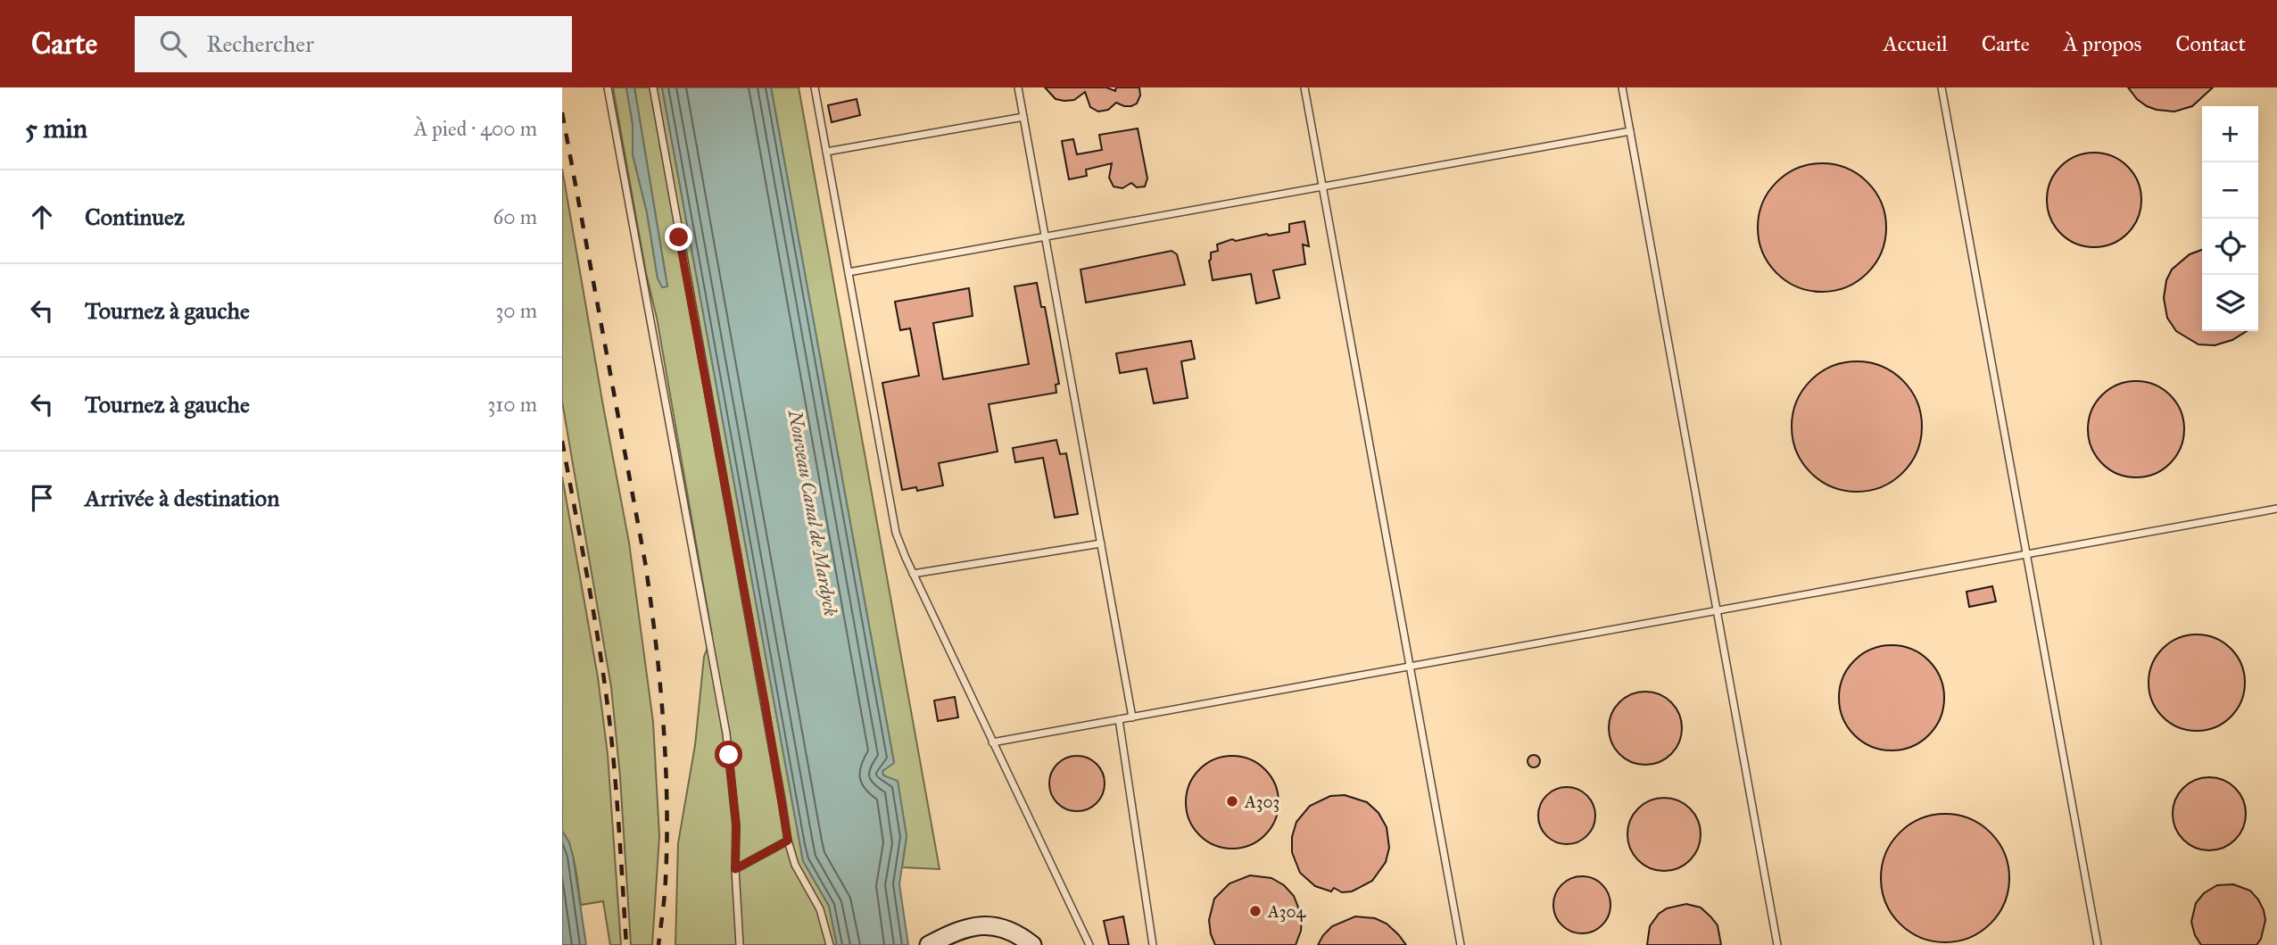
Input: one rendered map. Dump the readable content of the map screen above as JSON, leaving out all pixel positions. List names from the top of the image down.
{
  "water": ["Nouveau Canal de Mardyck"],
  "places": ["A303", "A304"],
  "page": {
    "header": "Carte",
    "search": "Rechercher",
    "nav": [
      "Accueil",
      "Carte",
      "À propos",
      "Contact"
    ],
    "heading": ["5 min", "À pied · 400 m"],
    "map_buttons": ["+", "−"],
    "list": [
      ["Continuez", "60 m"],
      ["Tournez à gauche", "30 m"],
      ["Tournez à gauche", "310 m"],
      "Arrivée à destination"
    ]
  }
}
